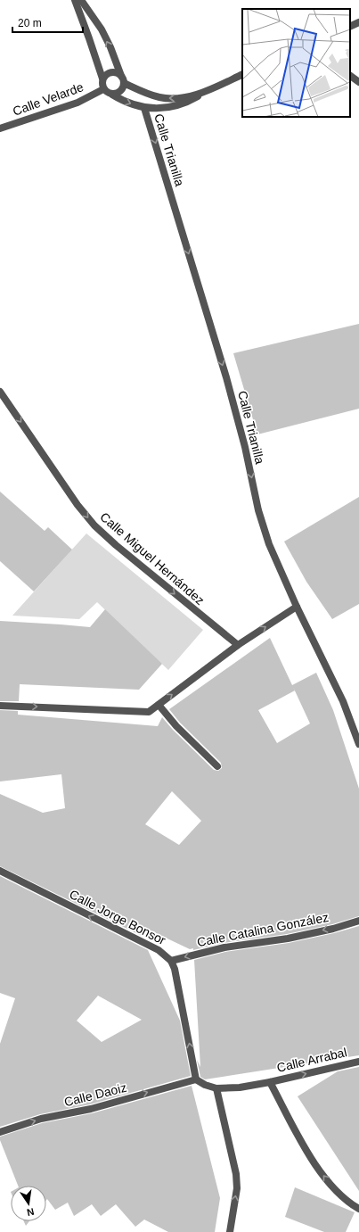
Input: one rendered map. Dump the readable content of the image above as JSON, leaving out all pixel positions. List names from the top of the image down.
{
  "streets": {
    "street": [
      "Calle Velarde",
      "Calle Trianilla",
      "Calle Miguel Hernández",
      "Calle Jorge Bonsor",
      "Calle Catalina González",
      "Calle Arrabal",
      "Calle Daoiz"
    ]
  },
  "crossings": [
    ["Calle Jorge Bonsor", "Calle Catalina González"],
    ["Calle Jorge Bonsor", "Calle Daoiz"]
  ],
  "one_way": [
    "Calle Trianilla",
    "Calle Miguel Hernández",
    "Calle Jorge Bonsor",
    "Calle Catalina González",
    "Calle Arrabal",
    "Calle Daoiz"
  ],
  "scale_bar": "20 m",
  "north": "bottom"
}
